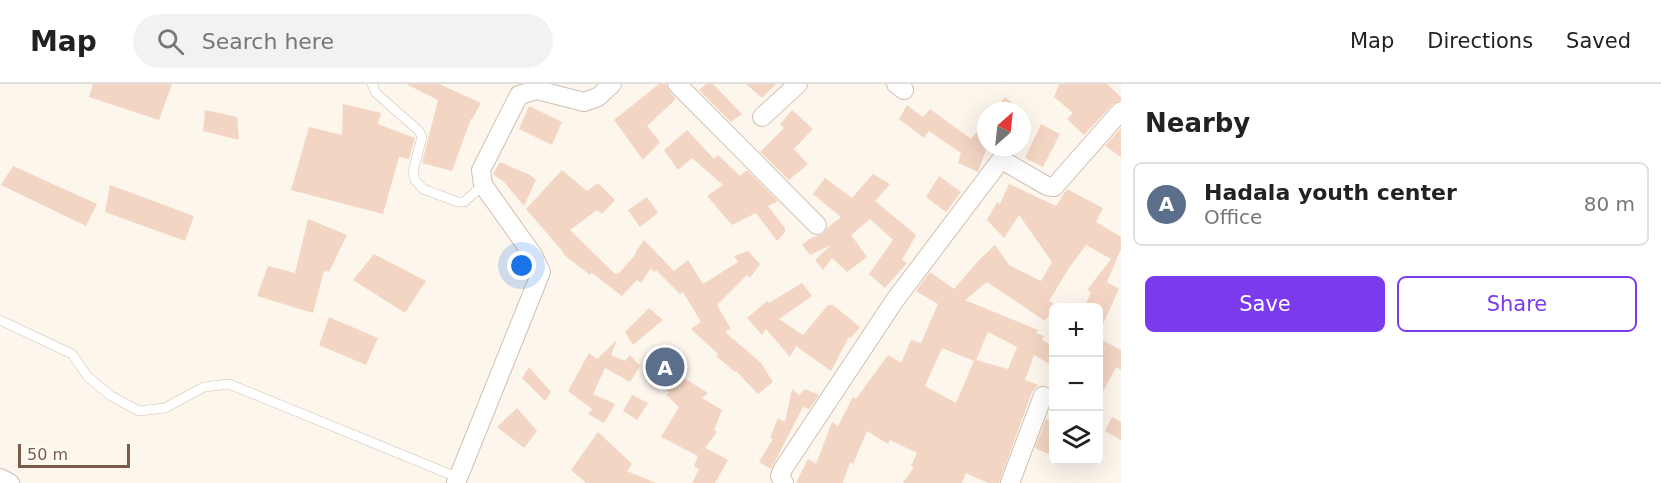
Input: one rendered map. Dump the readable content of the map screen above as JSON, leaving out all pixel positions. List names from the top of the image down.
{
  "scale_bar": "50 m",
  "north": "top right",
  "page": {
    "header": "Map",
    "search": "Search here",
    "nav": ["Map", "Directions", "Saved"],
    "heading": "Nearby",
    "list": [
      {
        "mark": "A",
        "name": "Hadala youth center",
        "note": "Office",
        "value": "80 m"
      }
    ],
    "buttons": ["Save", "Share"],
    "map_buttons": ["+", "−"],
    "pins": "A",
    "scale": "50 m"
  }
}
